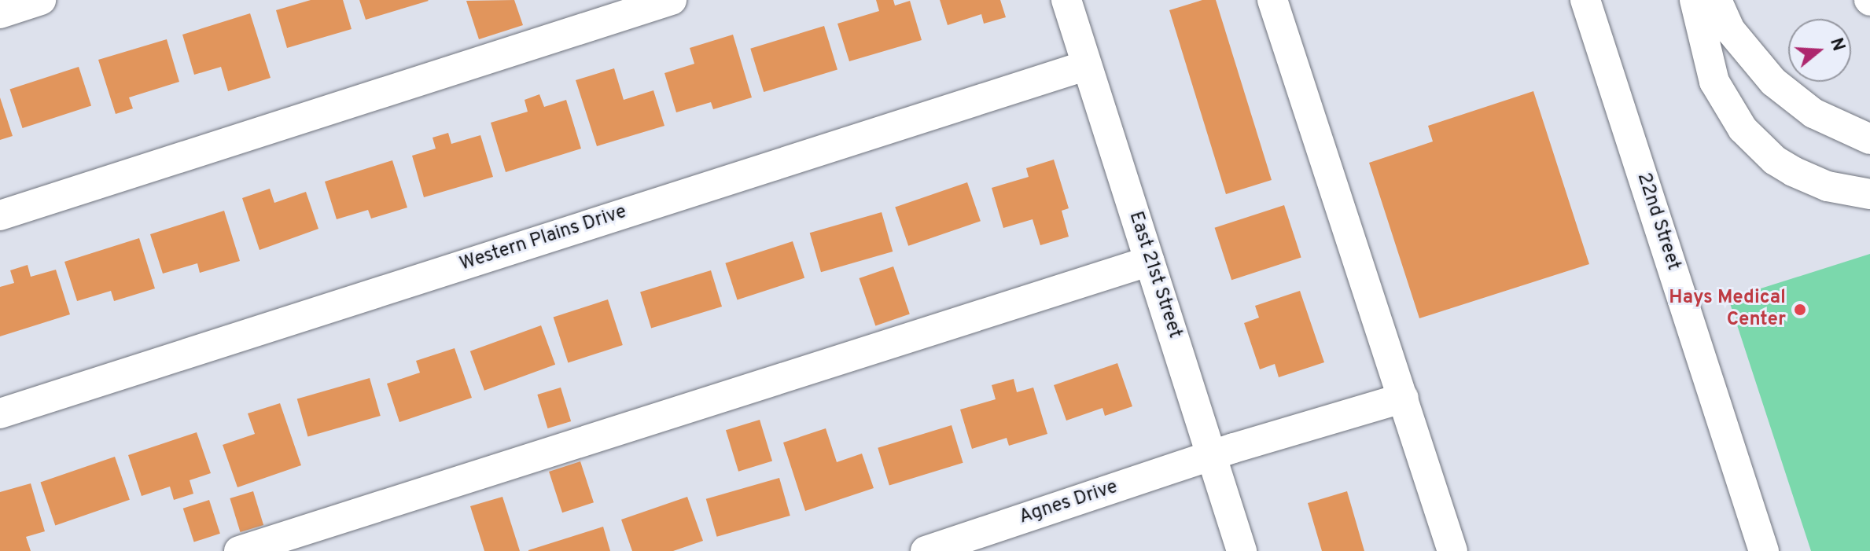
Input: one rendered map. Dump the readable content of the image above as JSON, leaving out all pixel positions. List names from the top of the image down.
{
  "streets": {
    "street": [
      "22nd Street",
      "Western Plains Drive",
      "East 21st Street",
      "Agnes Drive"
    ]
  },
  "crossings": [
    ["Western Plains Drive", "East 21st Street"],
    ["East 21st Street", "Agnes Drive"]
  ],
  "places": ["Hays Medical Center"],
  "north": "right"
}
